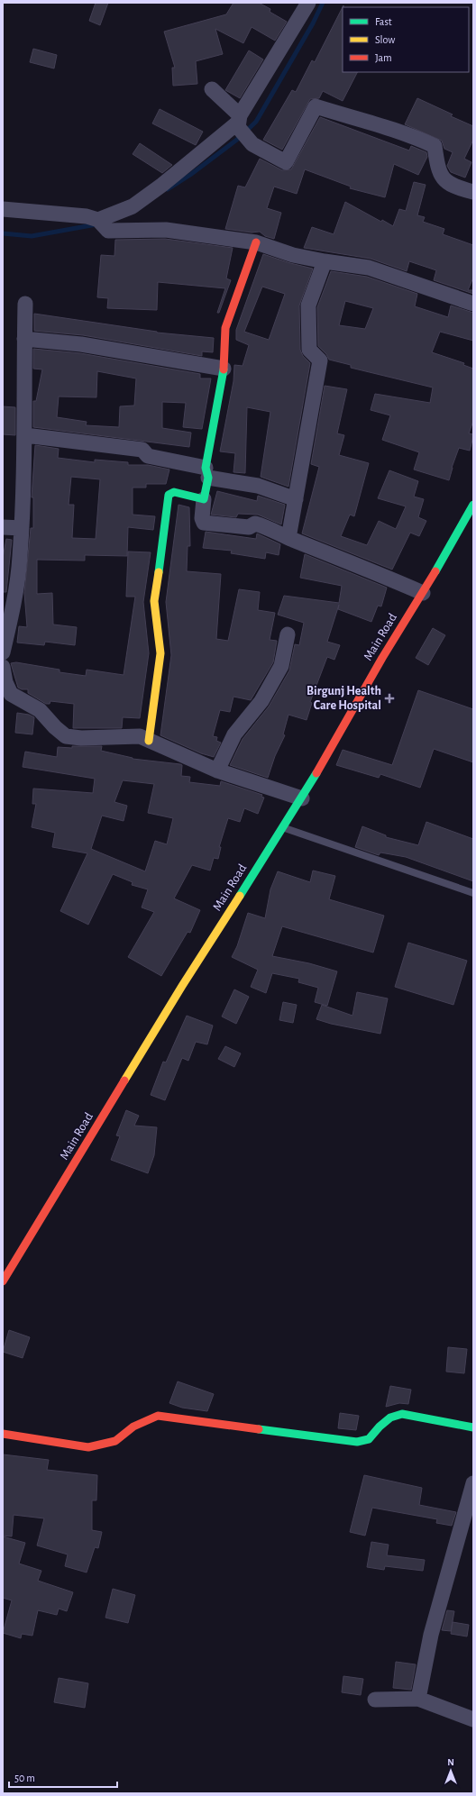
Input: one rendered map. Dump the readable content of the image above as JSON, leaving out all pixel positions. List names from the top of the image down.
{
  "streets": {
    "street": ["Main Road"]
  },
  "places": {
    "health": ["Birgunj Health Care Hospital"]
  },
  "legend": ["Fast", "Slow", "Jam"],
  "scale_bar": "50 m",
  "north": "top"
}
